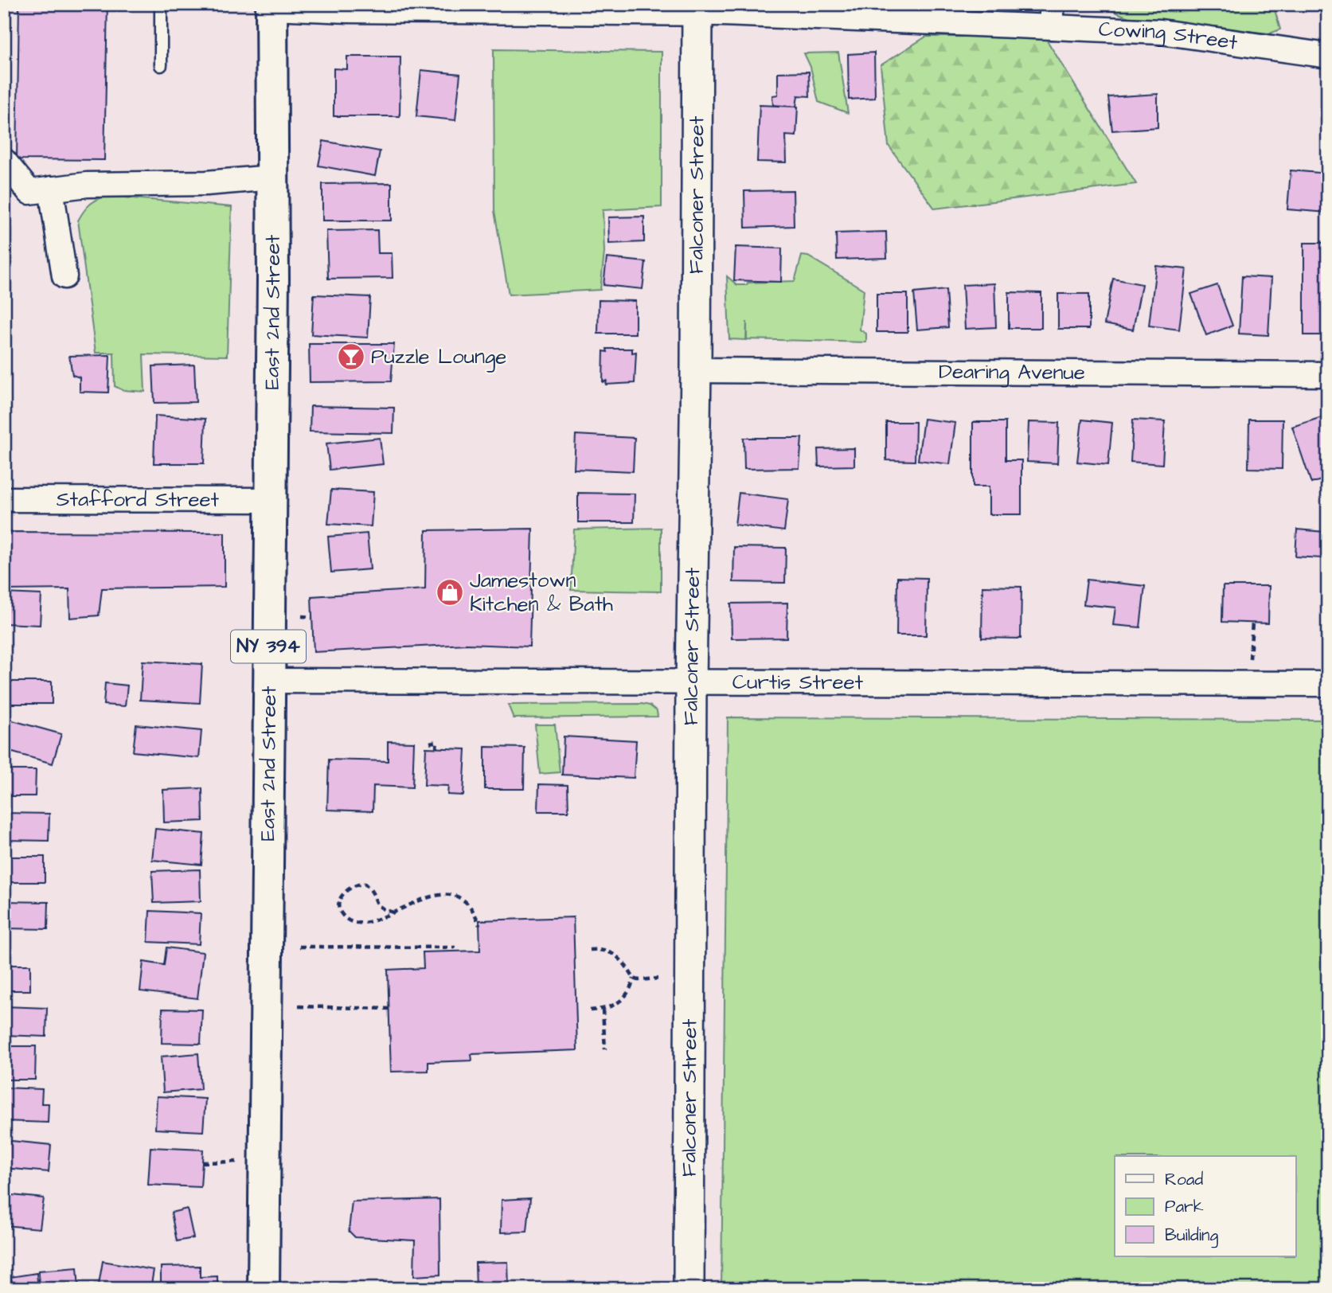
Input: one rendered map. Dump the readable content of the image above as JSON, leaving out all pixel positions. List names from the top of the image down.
{
  "streets": {
    "main road": ["East 2nd Street", "NY 394"],
    "street": [
      "Cowing Street",
      "Falconer Street",
      "Dearing Avenue",
      "Stafford Street",
      "Curtis Street"
    ]
  },
  "crossings": [
    ["Cowing Street", "Falconer Street"],
    ["Cowing Street", "East 2nd Street"],
    ["Falconer Street", "Dearing Avenue"],
    ["Falconer Street", "Curtis Street"],
    ["East 2nd Street", "Stafford Street"],
    ["East 2nd Street", "Curtis Street"]
  ],
  "places": {
    "bar": ["Puzzle Lounge"],
    "shop": ["Jamestown Kitchen & Bath"]
  },
  "legend": ["Road", "Park", "Building"]
}
